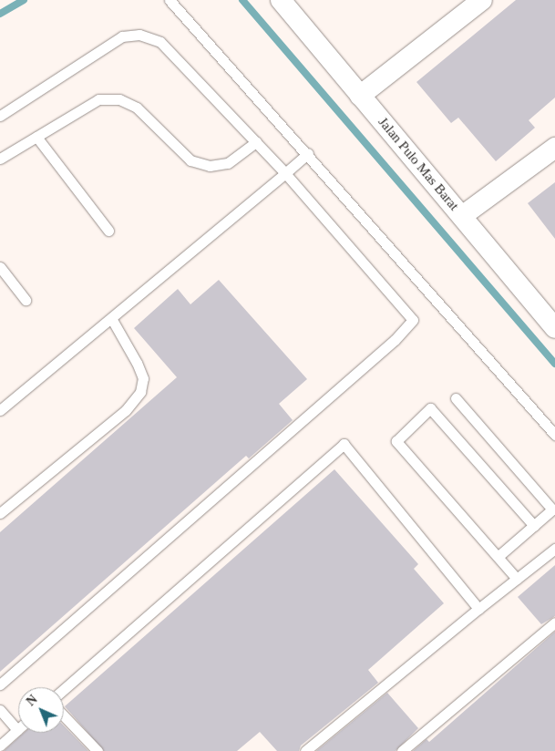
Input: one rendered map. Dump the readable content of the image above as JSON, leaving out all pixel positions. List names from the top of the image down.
{
  "streets": {
    "street": ["Jalan Pulo Mas Barat"]
  },
  "north": "top left"
}
